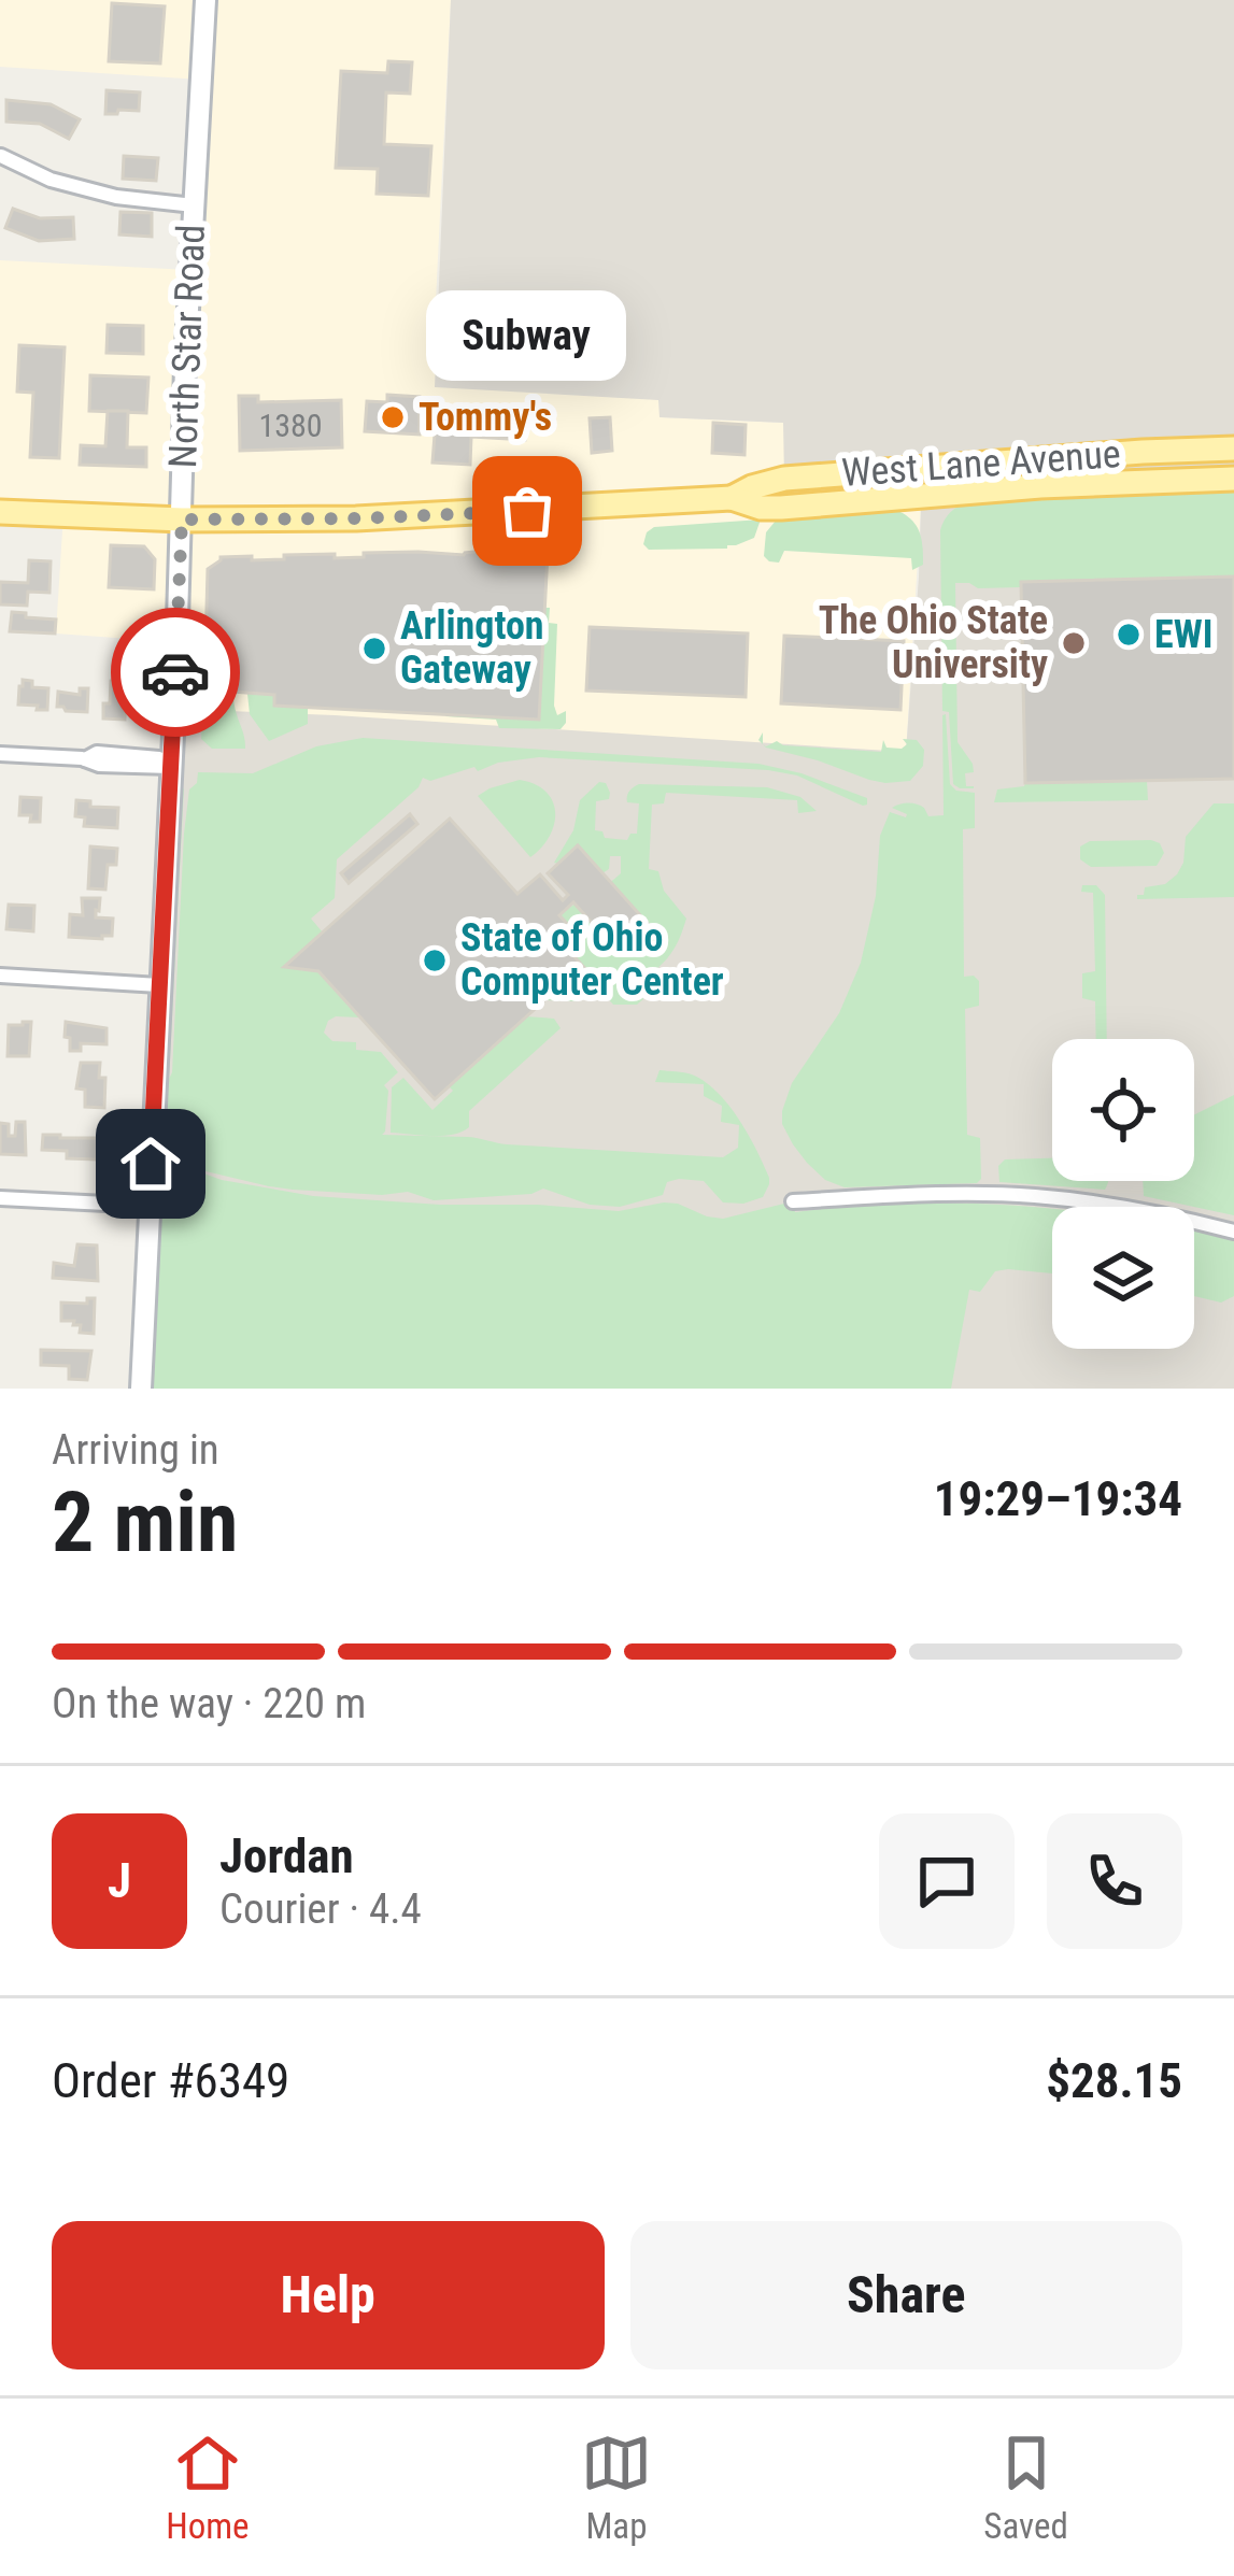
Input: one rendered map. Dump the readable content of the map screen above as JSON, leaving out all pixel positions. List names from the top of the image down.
{
  "streets": {
    "main road": ["West Lane Avenue"],
    "street": ["North Star Road"]
  },
  "crossings": [
    ["North Star Road", "West Lane Avenue"]
  ],
  "places": [
    "Tommy's",
    "Subway",
    "EWI",
    "The Ohio State University",
    "Arlington Gateway",
    "State of Ohio Computer Center"
  ],
  "house_numbers": ["1380"],
  "page": {
    "bubble": "Subway",
    "heading": ["2 min", "Arriving in", "19:29–19:34"],
    "panel": [
      "Jordan",
      "Courier · 4.4",
      "Order #6349",
      "$28.15"
    ],
    "bar": "On the way · 220 m",
    "round": "J",
    "buttons": ["Help", "Share"],
    "tabs": ["Home", "Map", "Saved"]
  }
}
